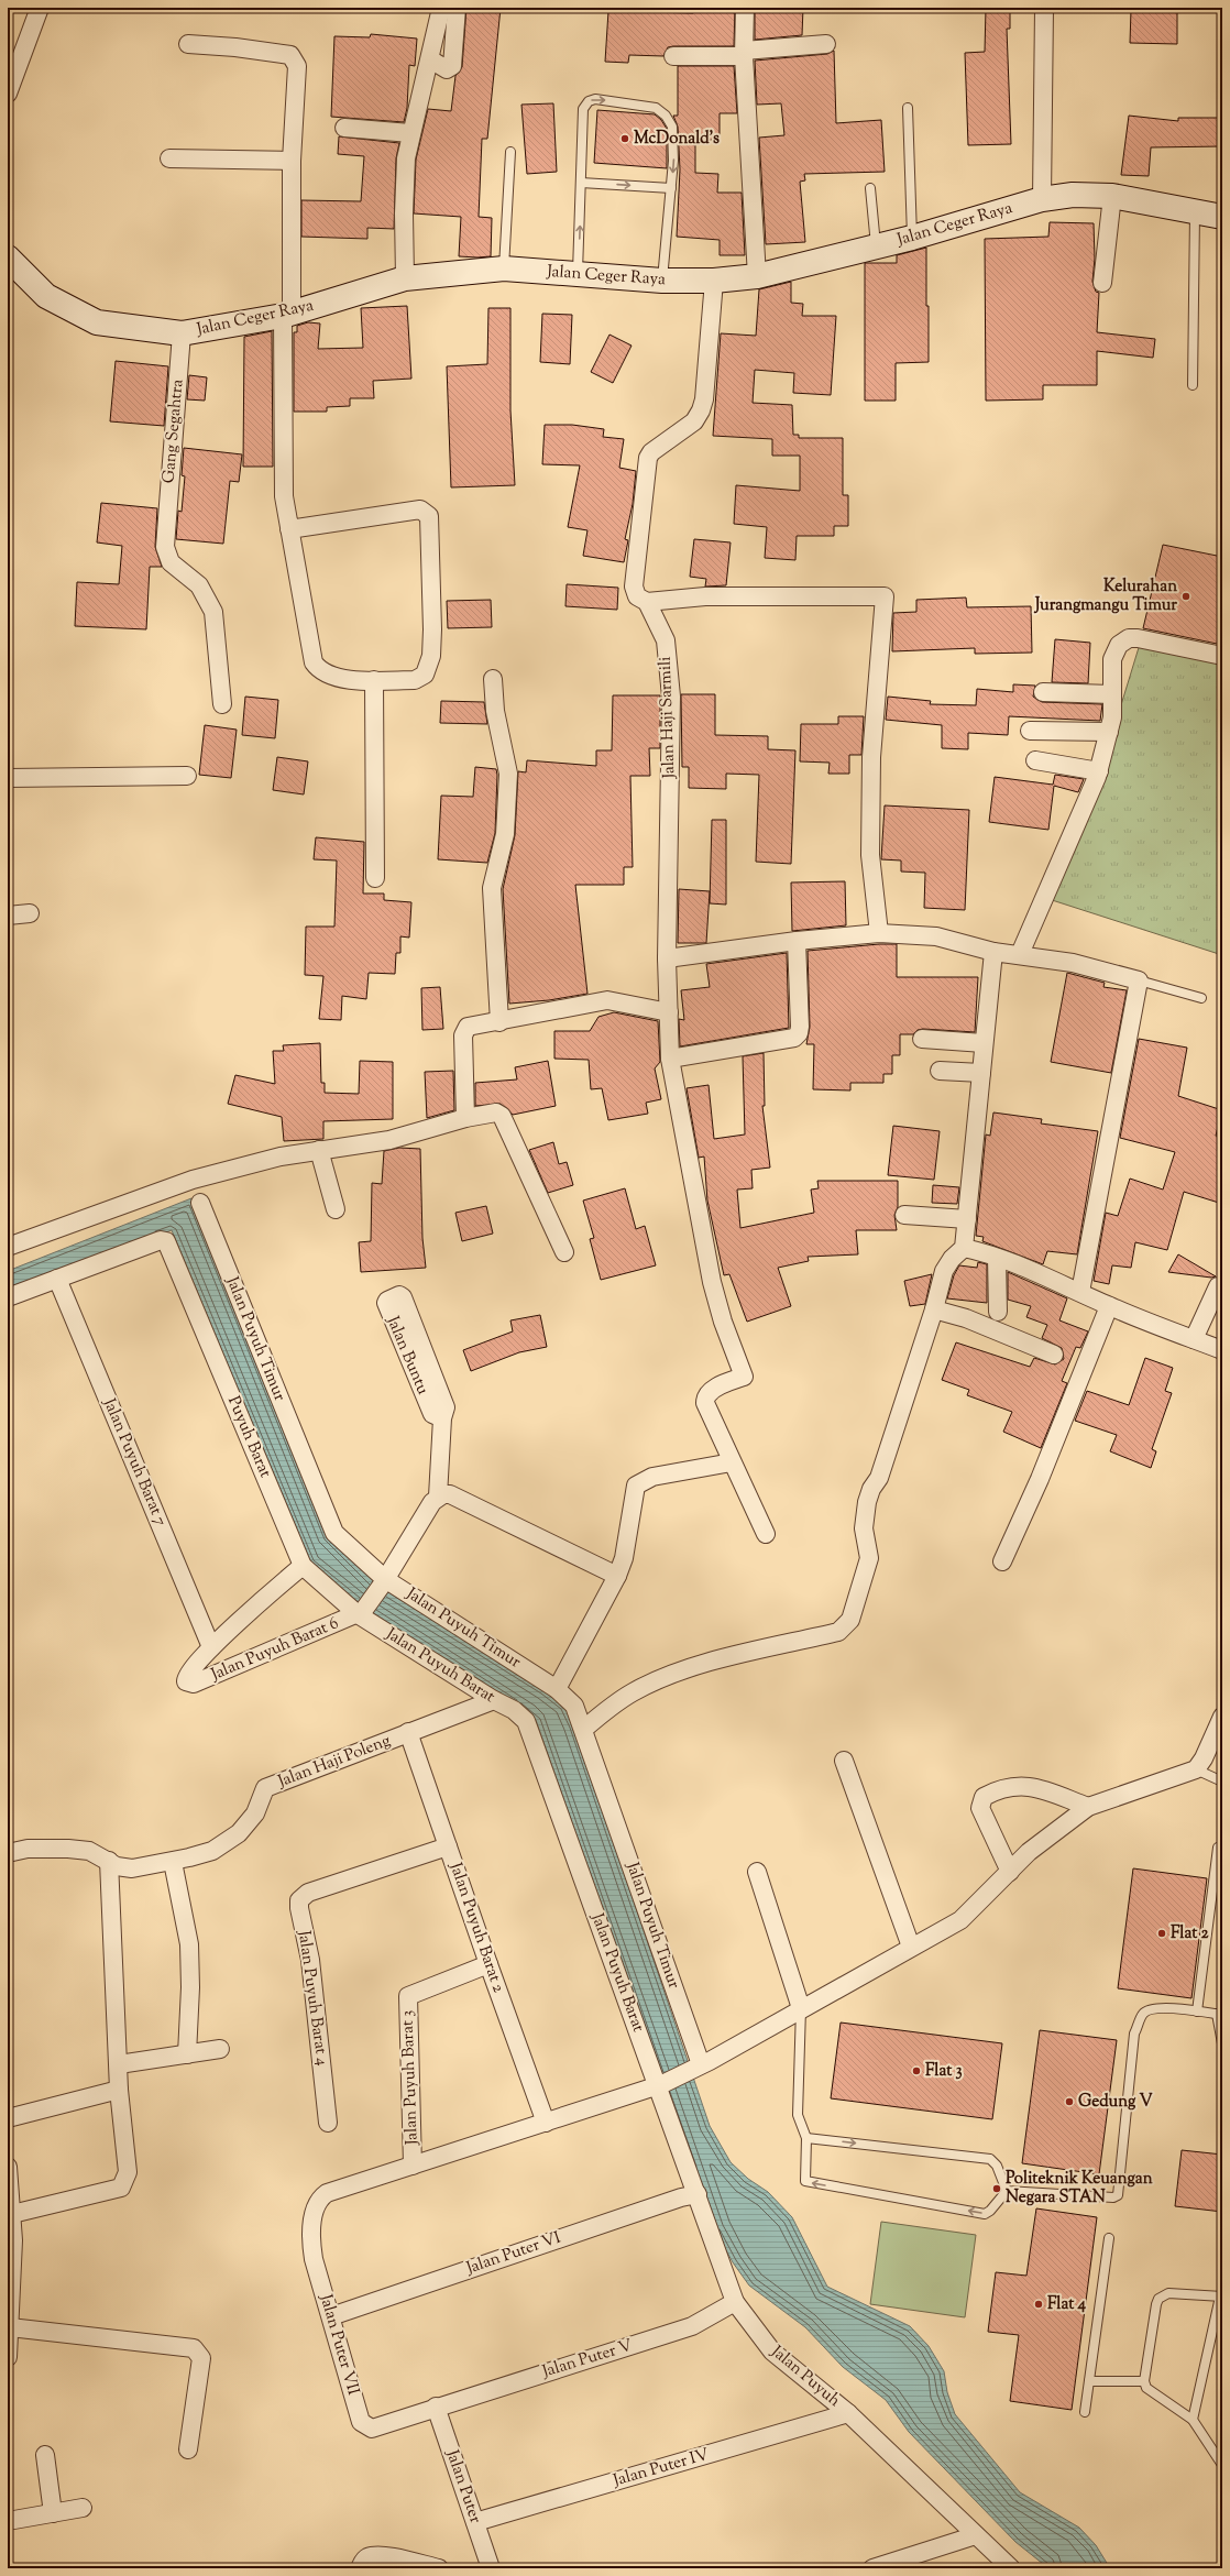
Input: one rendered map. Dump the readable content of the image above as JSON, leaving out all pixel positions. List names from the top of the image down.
{
  "streets": {
    "main road": ["Jalan Ceger Raya"],
    "street": [
      "Gang Segahtra",
      "Jalan Haji Sarmili",
      "Jalan Puyuh Timur",
      "Jalan Buntu",
      "Puyuh Barat",
      "Jalan Puyuh Barat 7",
      "Jalan Puyuh Barat 6",
      "Jalan Puyuh Barat",
      "Jalan Haji Poleng",
      "Jalan Puyuh Barat 2",
      "Jalan Puyuh Barat 4",
      "Jalan Puyuh Barat 3",
      "Jalan Puter VI",
      "Jalan Puter VII",
      "Jalan Puter V",
      "Jalan Puyuh",
      "Jalan Puter IV",
      "Jalan Puter"
    ]
  },
  "crossings": [
    ["Jalan Ceger Raya", "Gang Segahtra"],
    ["Jalan Ceger Raya", "Jalan Haji Sarmili"],
    ["Puyuh Barat", "Jalan Puyuh Barat 7"],
    ["Puyuh Barat", "Jalan Puyuh Barat 6"],
    ["Puyuh Barat", "Jalan Puyuh Barat"],
    ["Jalan Puyuh Barat 7", "Jalan Puyuh Barat 6"],
    ["Jalan Puyuh Barat 6", "Jalan Puyuh Barat"],
    ["Jalan Puyuh Barat", "Jalan Haji Poleng"],
    ["Jalan Puyuh Barat", "Jalan Puyuh"],
    ["Jalan Haji Poleng", "Jalan Puyuh Barat 2"],
    ["Jalan Puyuh Barat 2", "Jalan Puyuh Barat 4"],
    ["Jalan Puyuh Barat 2", "Jalan Puyuh Barat 3"],
    ["Jalan Puyuh Barat 3", "Jalan Puter VII"],
    ["Jalan Puter VI", "Jalan Puter VII"],
    ["Jalan Puter VI", "Jalan Puyuh"],
    ["Jalan Puter VII", "Jalan Puter V"],
    ["Jalan Puter VII", "Jalan Puter"],
    ["Jalan Puter V", "Jalan Puyuh"],
    ["Jalan Puter V", "Jalan Puter"],
    ["Jalan Puyuh", "Jalan Puter IV"],
    ["Jalan Puter IV", "Jalan Puter"]
  ],
  "places": [
    "McDonald's",
    "Kelurahan Jurangmangu Timur",
    "Flat 2",
    "Flat 3",
    "Gedung V",
    "Politeknik Keuangan Negara STAN",
    "Flat 4"
  ]
}
